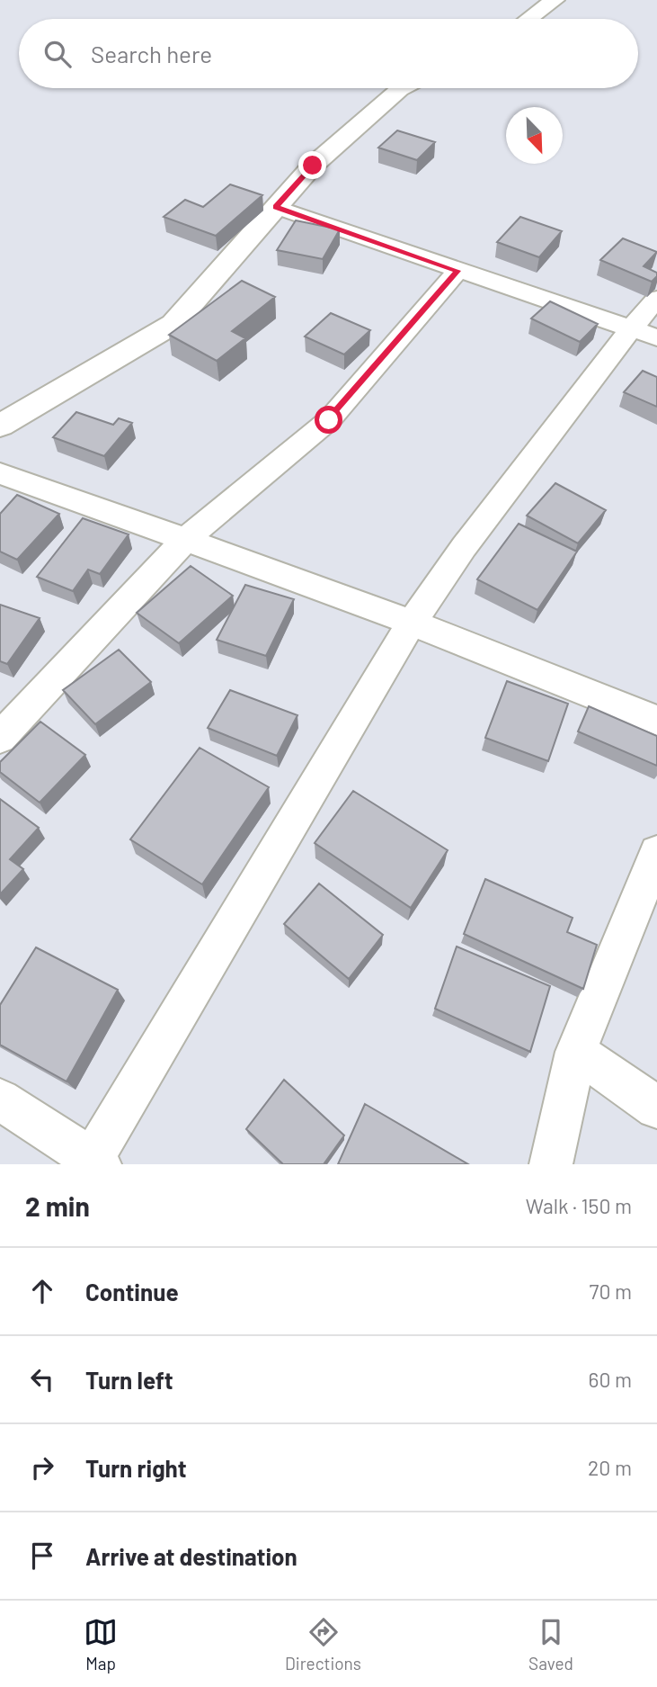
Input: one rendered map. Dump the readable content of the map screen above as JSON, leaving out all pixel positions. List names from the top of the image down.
{
  "north": "bottom right",
  "page": {
    "search": "Search here",
    "heading": ["2 min", "Walk · 150 m"],
    "list": [
      ["Continue", "70 m"],
      ["Turn left", "60 m"],
      ["Turn right", "20 m"],
      "Arrive at destination"
    ],
    "nav": ["Map", "Directions", "Saved"]
  }
}
